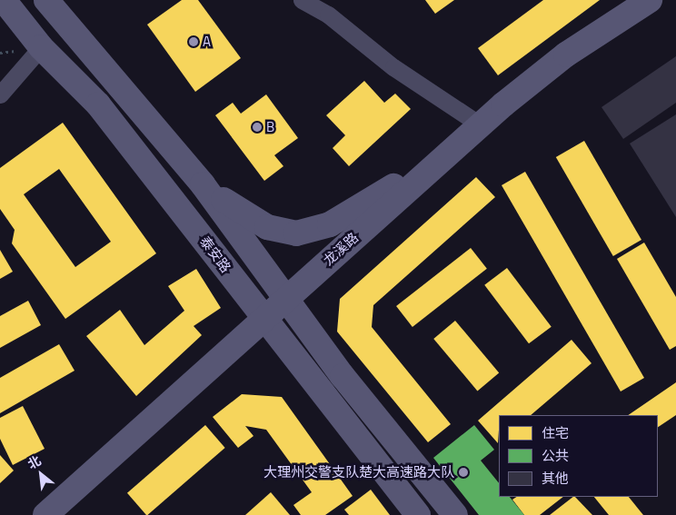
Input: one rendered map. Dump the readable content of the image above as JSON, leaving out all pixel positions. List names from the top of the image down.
{
  "streets": {
    "main road": ["龙溪路", "泰安路"]
  },
  "crossings": [
    ["龙溪路", "泰安路"]
  ],
  "places": ["A", "B", "大理州交警支队楚大高速路大队"],
  "legend": ["住宅", "公共", "其他"],
  "north": "top left"
}
